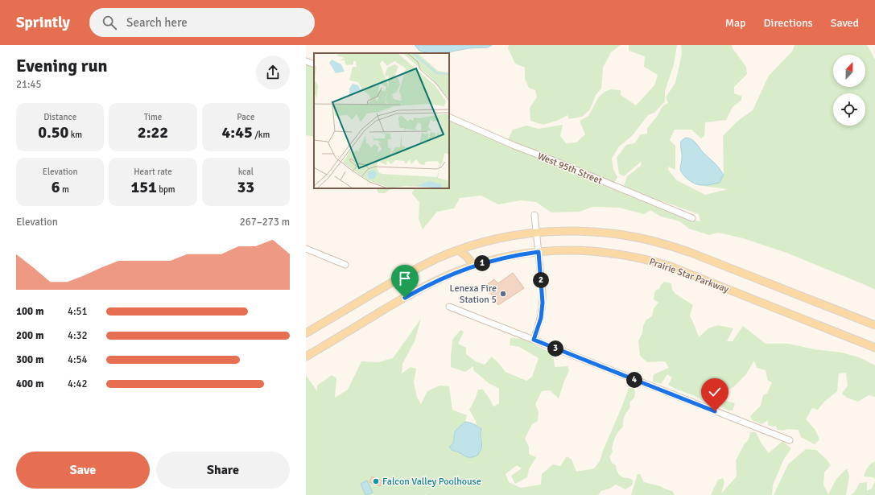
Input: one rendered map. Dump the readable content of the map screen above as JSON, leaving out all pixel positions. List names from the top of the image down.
{
  "streets": {
    "main road": ["Prairie Star Parkway"],
    "street": ["West 95th Street"]
  },
  "places": ["Lenexa Fire Station 5", "Falcon Valley Poolhouse"],
  "north": "top",
  "page": {
    "header": "Sprintly",
    "search": "Search here",
    "nav": ["Map", "Directions", "Saved"],
    "heading": ["Evening run", "21:45"],
    "stats": [
      ["Distance", "0.50 km"],
      ["Time", "2:22"],
      ["Pace", "4:45 /km"],
      ["Elevation", "6 m"],
      ["Heart rate", "151 bpm"],
      ["kcal", "33"]
    ],
    "chart": ["Elevation", "267–273 m"],
    "pins": [
      "1",
      "2",
      "3",
      "4"
    ],
    "list": [
      {
        "name": "100 m",
        "note": "4:51"
      },
      {
        "name": "200 m",
        "note": "4:32"
      },
      {
        "name": "300 m",
        "note": "4:54"
      },
      {
        "name": "400 m",
        "note": "4:42"
      }
    ],
    "buttons": ["Save", "Share"]
  }
}
